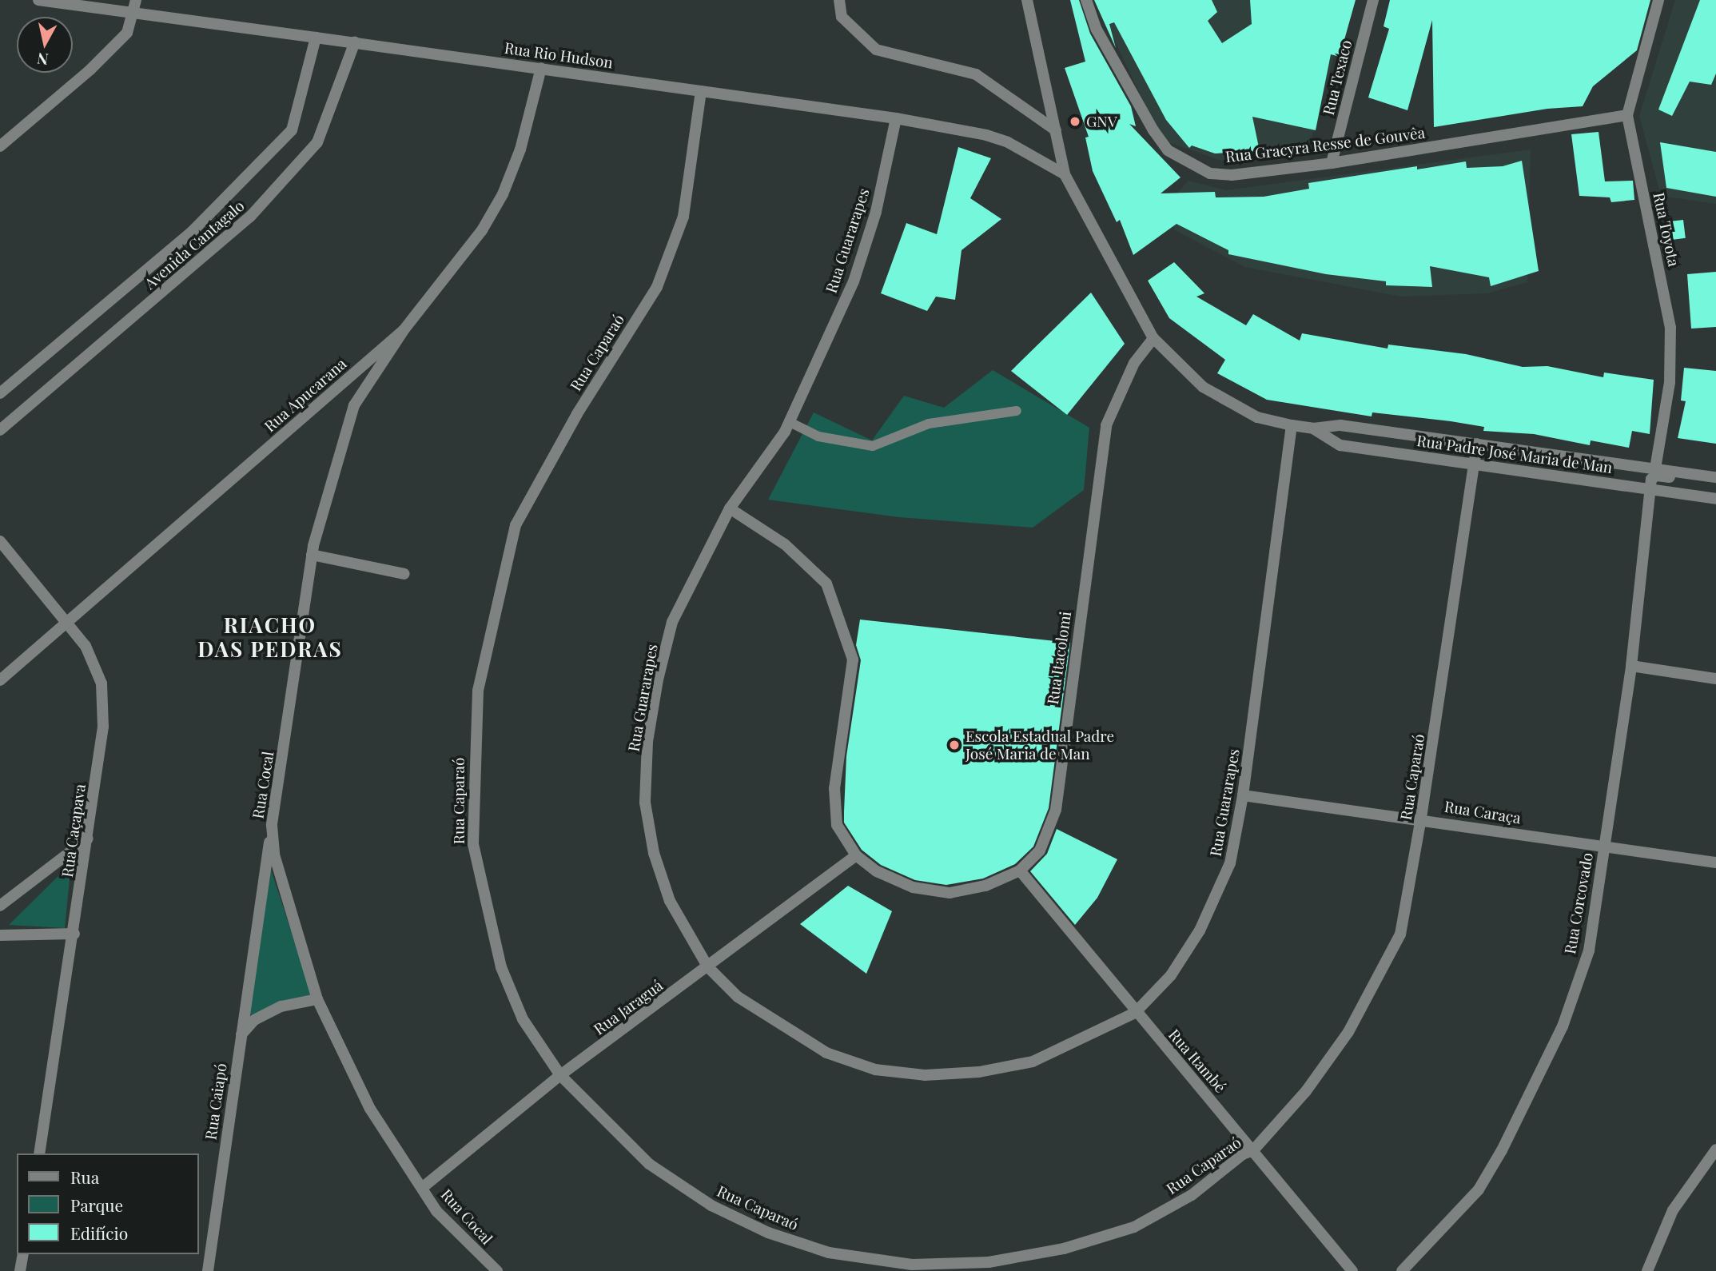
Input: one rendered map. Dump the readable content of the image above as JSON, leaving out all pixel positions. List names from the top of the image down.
{
  "streets": {
    "street": [
      "Rua Rio Hudson",
      "Rua Texaco",
      "Rua Gracyra Resse de Gouvêa",
      "Rua Toyota",
      "Rua Guararapes",
      "Avenida Cantagalo",
      "Rua Caparaó",
      "Rua Apucarana",
      "Rua Padre José Maria de Man",
      "Rua Itacolomi",
      "Rua Cocal",
      "Rua Caraça",
      "Rua Caçapava",
      "Rua Corcovado",
      "Rua Jaraguá",
      "Rua Itambé",
      "Rua Caiapó"
    ]
  },
  "crossings": [
    ["Rua Rio Hudson", "Rua Guararapes"],
    ["Rua Rio Hudson", "Avenida Cantagalo"],
    ["Rua Rio Hudson", "Rua Caparaó"],
    ["Rua Rio Hudson", "Rua Apucarana"],
    ["Rua Rio Hudson", "Rua Padre José Maria de Man"],
    ["Rua Texaco", "Rua Gracyra Resse de Gouvêa"],
    ["Rua Gracyra Resse de Gouvêa", "Rua Toyota"],
    ["Rua Toyota", "Rua Padre José Maria de Man"],
    ["Rua Guararapes", "Rua Padre José Maria de Man"],
    ["Rua Guararapes", "Rua Itacolomi"],
    ["Rua Guararapes", "Rua Caraça"],
    ["Rua Guararapes", "Rua Jaraguá"],
    ["Rua Guararapes", "Rua Itambé"],
    ["Rua Caparaó", "Rua Padre José Maria de Man"],
    ["Rua Caparaó", "Rua Caraça"],
    ["Rua Caparaó", "Rua Jaraguá"],
    ["Rua Caparaó", "Rua Itambé"],
    ["Rua Apucarana", "Rua Cocal"],
    ["Rua Apucarana", "Rua Caçapava"],
    ["Rua Padre José Maria de Man", "Rua Itacolomi"],
    ["Rua Padre José Maria de Man", "Rua Corcovado"],
    ["Rua Itacolomi", "Rua Jaraguá"],
    ["Rua Itacolomi", "Rua Itambé"],
    ["Rua Cocal", "Rua Jaraguá"],
    ["Rua Cocal", "Rua Caiapó"],
    ["Rua Caraça", "Rua Corcovado"]
  ],
  "districts": ["RIACHO DAS PEDRAS"],
  "places": ["GNV", "Escola Estadual Padre José Maria de Man"],
  "legend": ["Rua", "Parque", "Edifício"],
  "north": "bottom"
}
